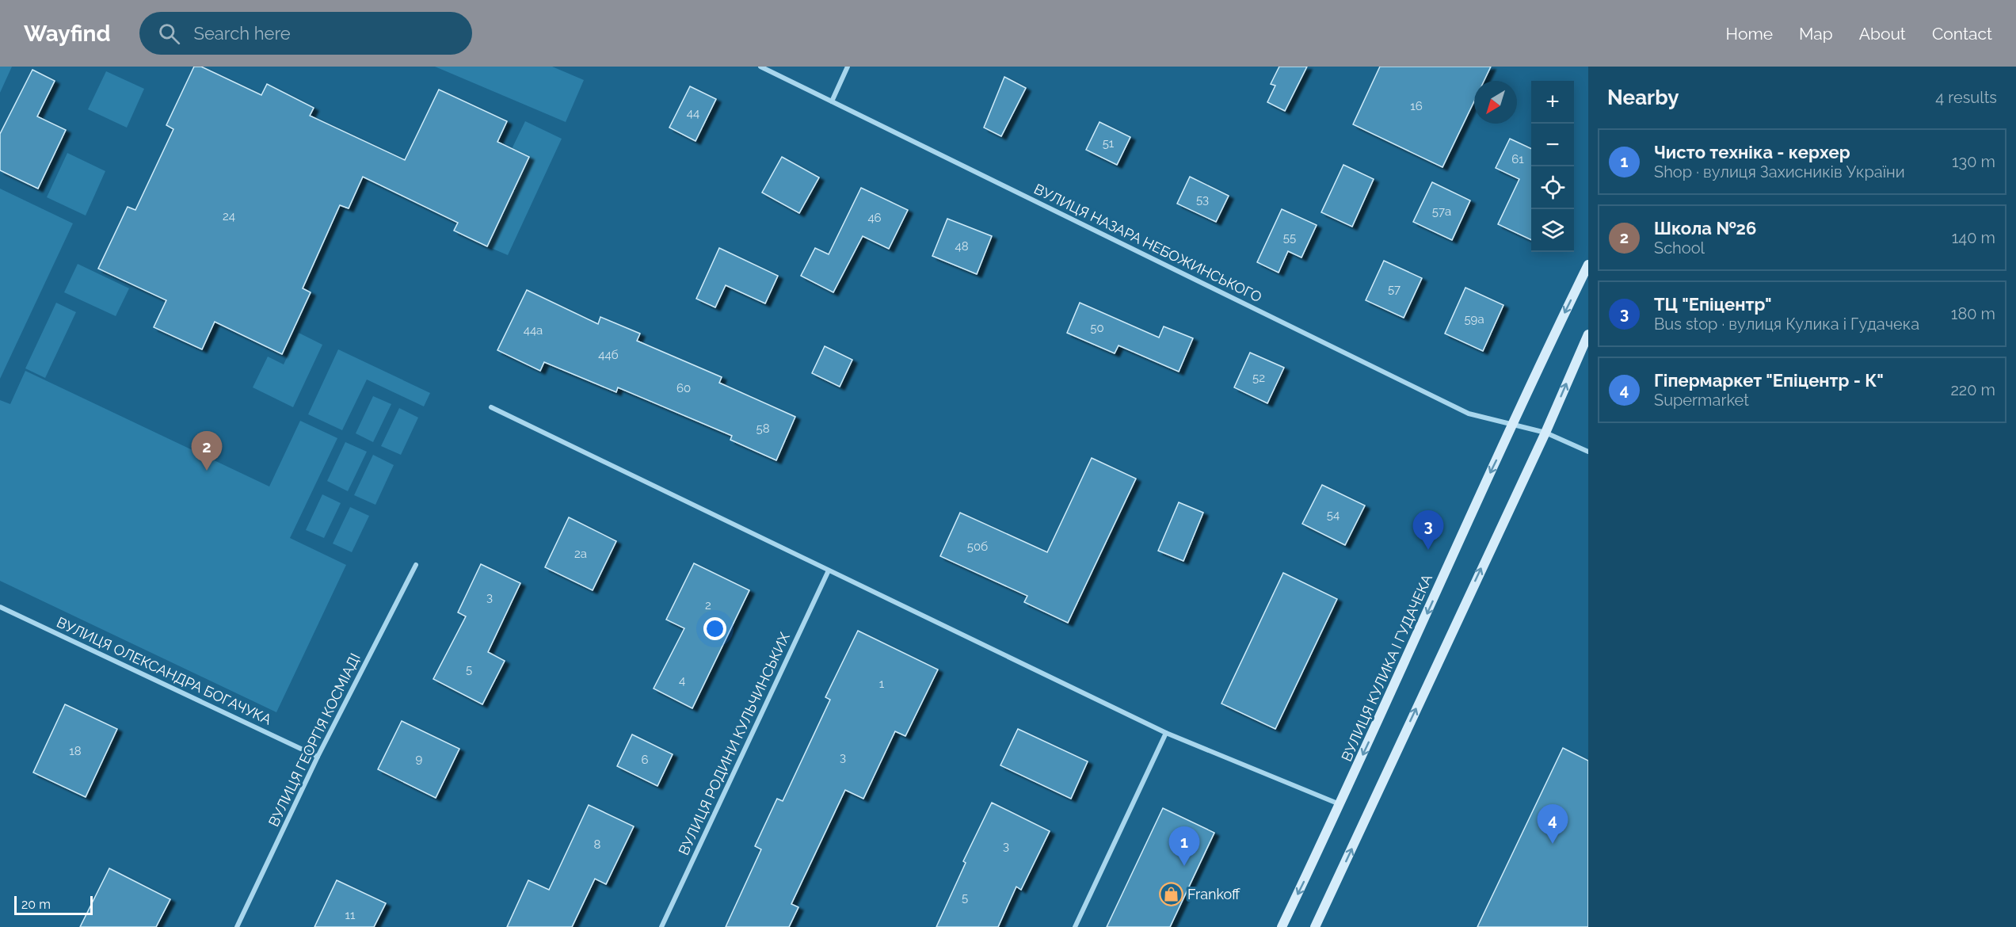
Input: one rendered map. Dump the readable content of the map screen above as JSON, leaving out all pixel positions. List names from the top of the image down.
{
  "streets": {
    "main road": ["ВУЛИЦЯ КУЛИКА І ГУДАЧЕКА"],
    "street": [
      "ВУЛИЦЯ НАЗАРА НЕБОЖИНСЬКОГО",
      "ВУЛИЦЯ ОЛЕКСАНДРА БОГАЧУКА",
      "ВУЛИЦЯ ГЕОРГІЯ КОСМІАДІ",
      "ВУЛИЦЯ РОДИНИ КУЛЬЧИНСЬКИХ"
    ]
  },
  "crossings": [
    ["ВУЛИЦЯ НАЗАРА НЕБОЖИНСЬКОГО", "ВУЛИЦЯ КУЛИКА І ГУДАЧЕКА"],
    ["ВУЛИЦЯ ОЛЕКСАНДРА БОГАЧУКА", "ВУЛИЦЯ ГЕОРГІЯ КОСМІАДІ"]
  ],
  "places": {
    "shop": ["Frankoff"]
  },
  "house_numbers": [
    "16",
    "44",
    "51",
    "61",
    "53",
    "57а",
    "24",
    "46",
    "55",
    "48",
    "57",
    "59а",
    "50",
    "44а",
    "44б",
    "52",
    "60",
    "58",
    "54",
    "50б",
    "2а",
    "3",
    "2",
    "5",
    "4",
    "1",
    "18",
    "3",
    "9",
    "6",
    "8",
    "3",
    "5",
    "11"
  ],
  "scale_bar": "20 m",
  "north": "bottom left",
  "page": {
    "header": "Wayfind",
    "search": "Search here",
    "nav": [
      "Home",
      "Map",
      "About",
      "Contact"
    ],
    "heading": ["Nearby", "4 results"],
    "map_buttons": ["+", "−"],
    "list": [
      {
        "mark": "1",
        "name": "Чисто техніка - керхер",
        "note": "Shop · вулиця Захисників України",
        "value": "130 m"
      },
      {
        "mark": "2",
        "name": "Школа №26",
        "note": "School",
        "value": "140 m"
      },
      {
        "mark": "3",
        "name": "ТЦ \"Епіцентр\"",
        "note": "Bus stop · вулиця Кулика і Гудачека",
        "value": "180 m"
      },
      {
        "mark": "4",
        "name": "Гіпермаркет \"Епіцентр - К\"",
        "note": "Supermarket",
        "value": "220 m"
      }
    ],
    "pins": [
      "2",
      "3",
      "4",
      "1"
    ],
    "scale": "20 m"
  }
}
